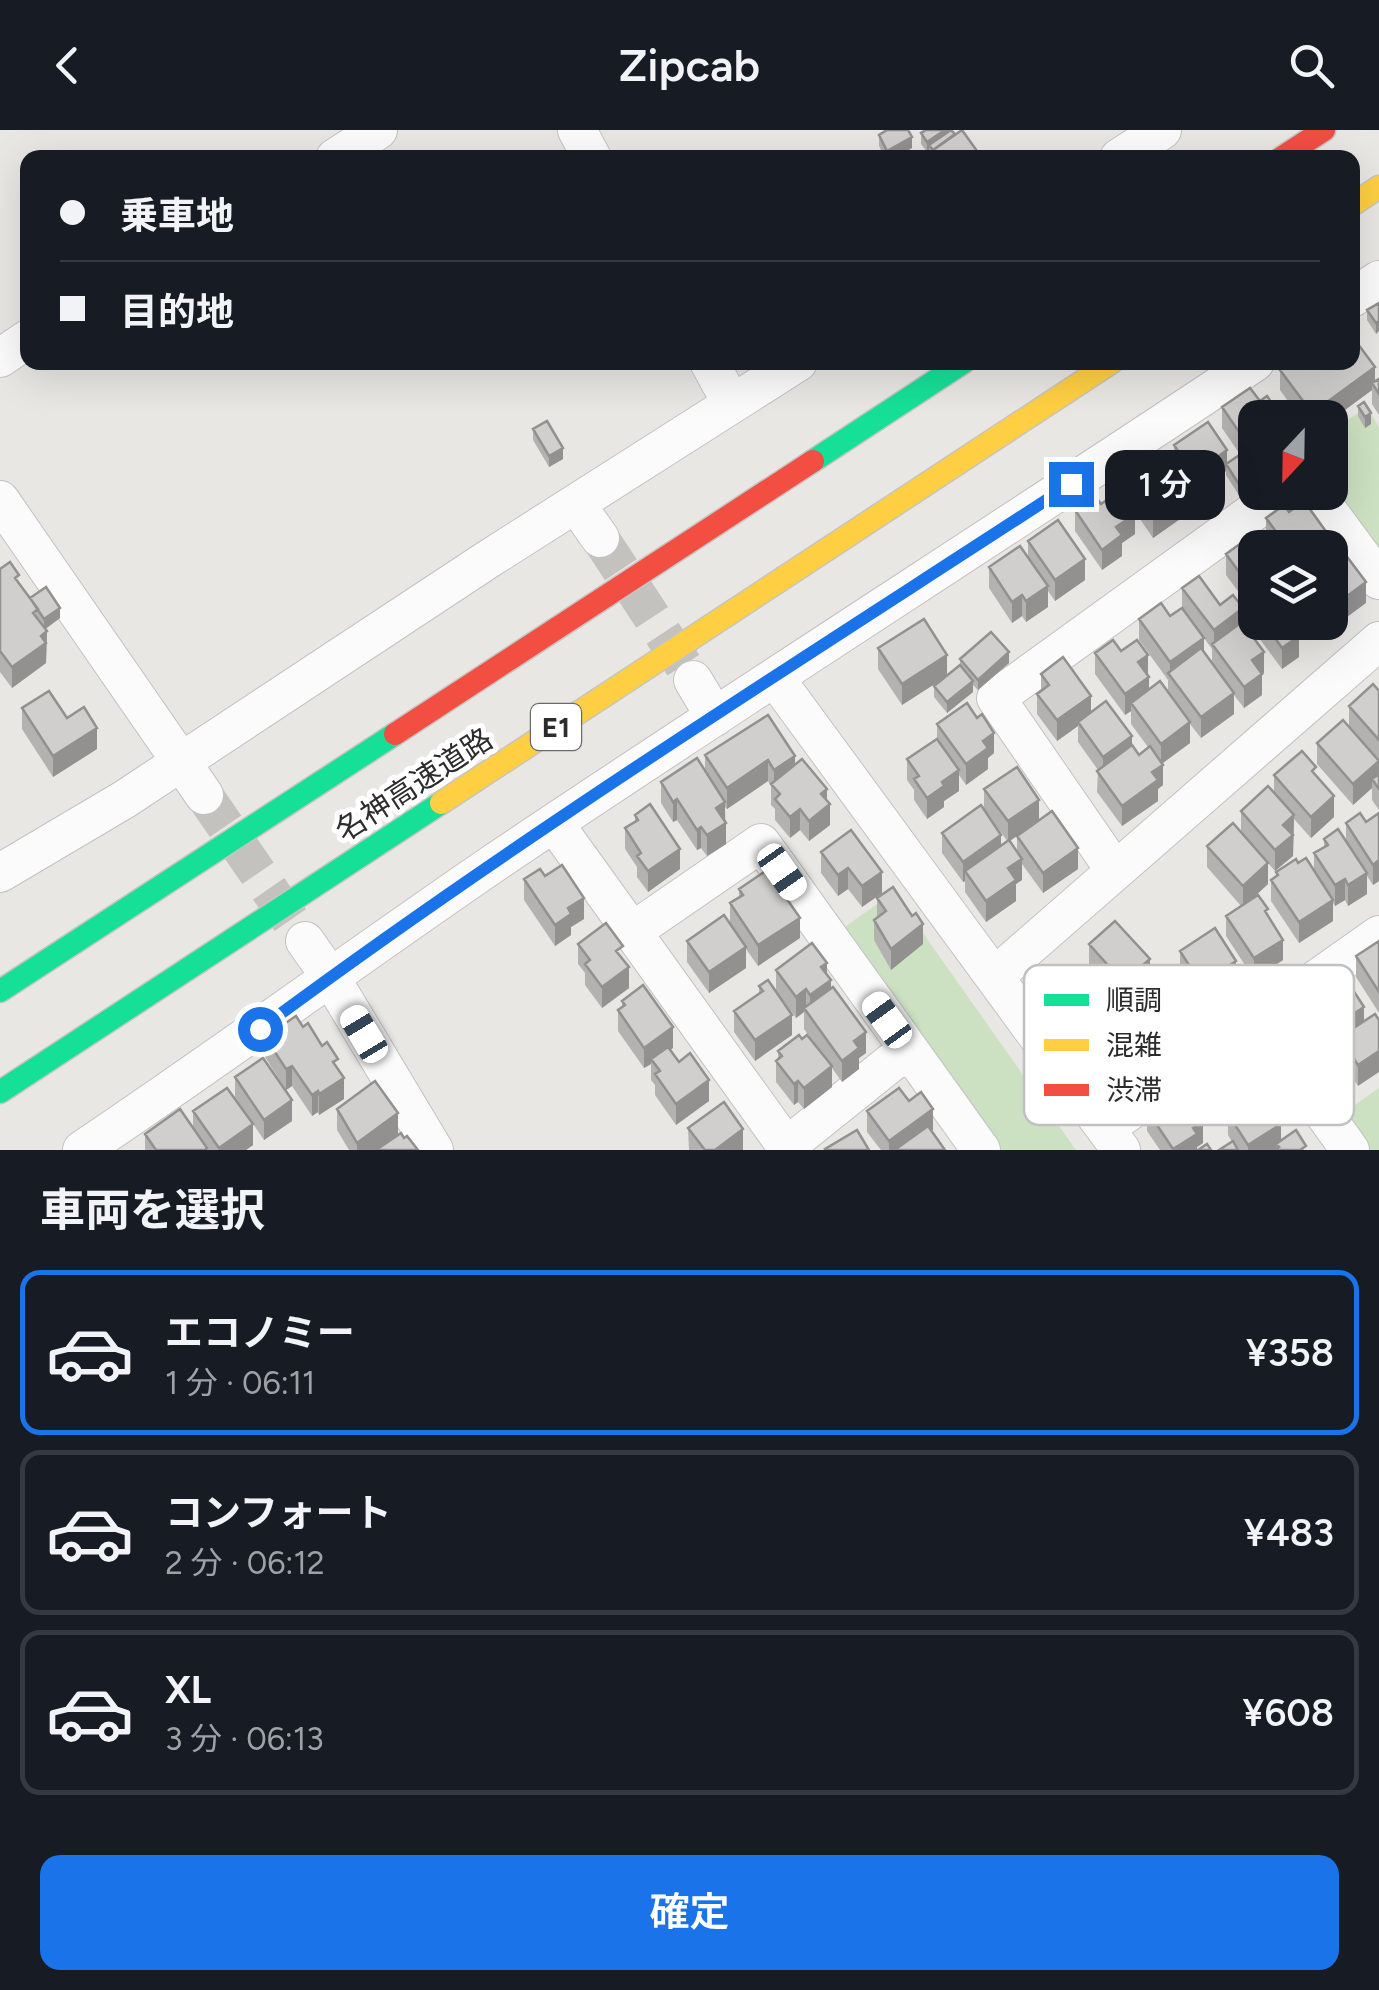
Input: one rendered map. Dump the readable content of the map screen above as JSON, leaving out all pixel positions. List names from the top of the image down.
{
  "streets": {
    "highway": ["E1", "名神高速道路"]
  },
  "legend": ["順調", "混雑", "渋滞"],
  "north": "bottom",
  "page": {
    "header": "Zipcab",
    "banner": ["乗車地", "目的地"],
    "bubble": "1 分",
    "heading": "車両を選択",
    "list": [
      {
        "name": "エコノミー",
        "note": "1 分 · 06:11",
        "value": "¥358"
      },
      {
        "name": "コンフォート",
        "note": "2 分 · 06:12",
        "value": "¥483"
      },
      {
        "name": "XL",
        "note": "3 分 · 06:13",
        "value": "¥608"
      }
    ],
    "buttons": "確定"
  }
}
